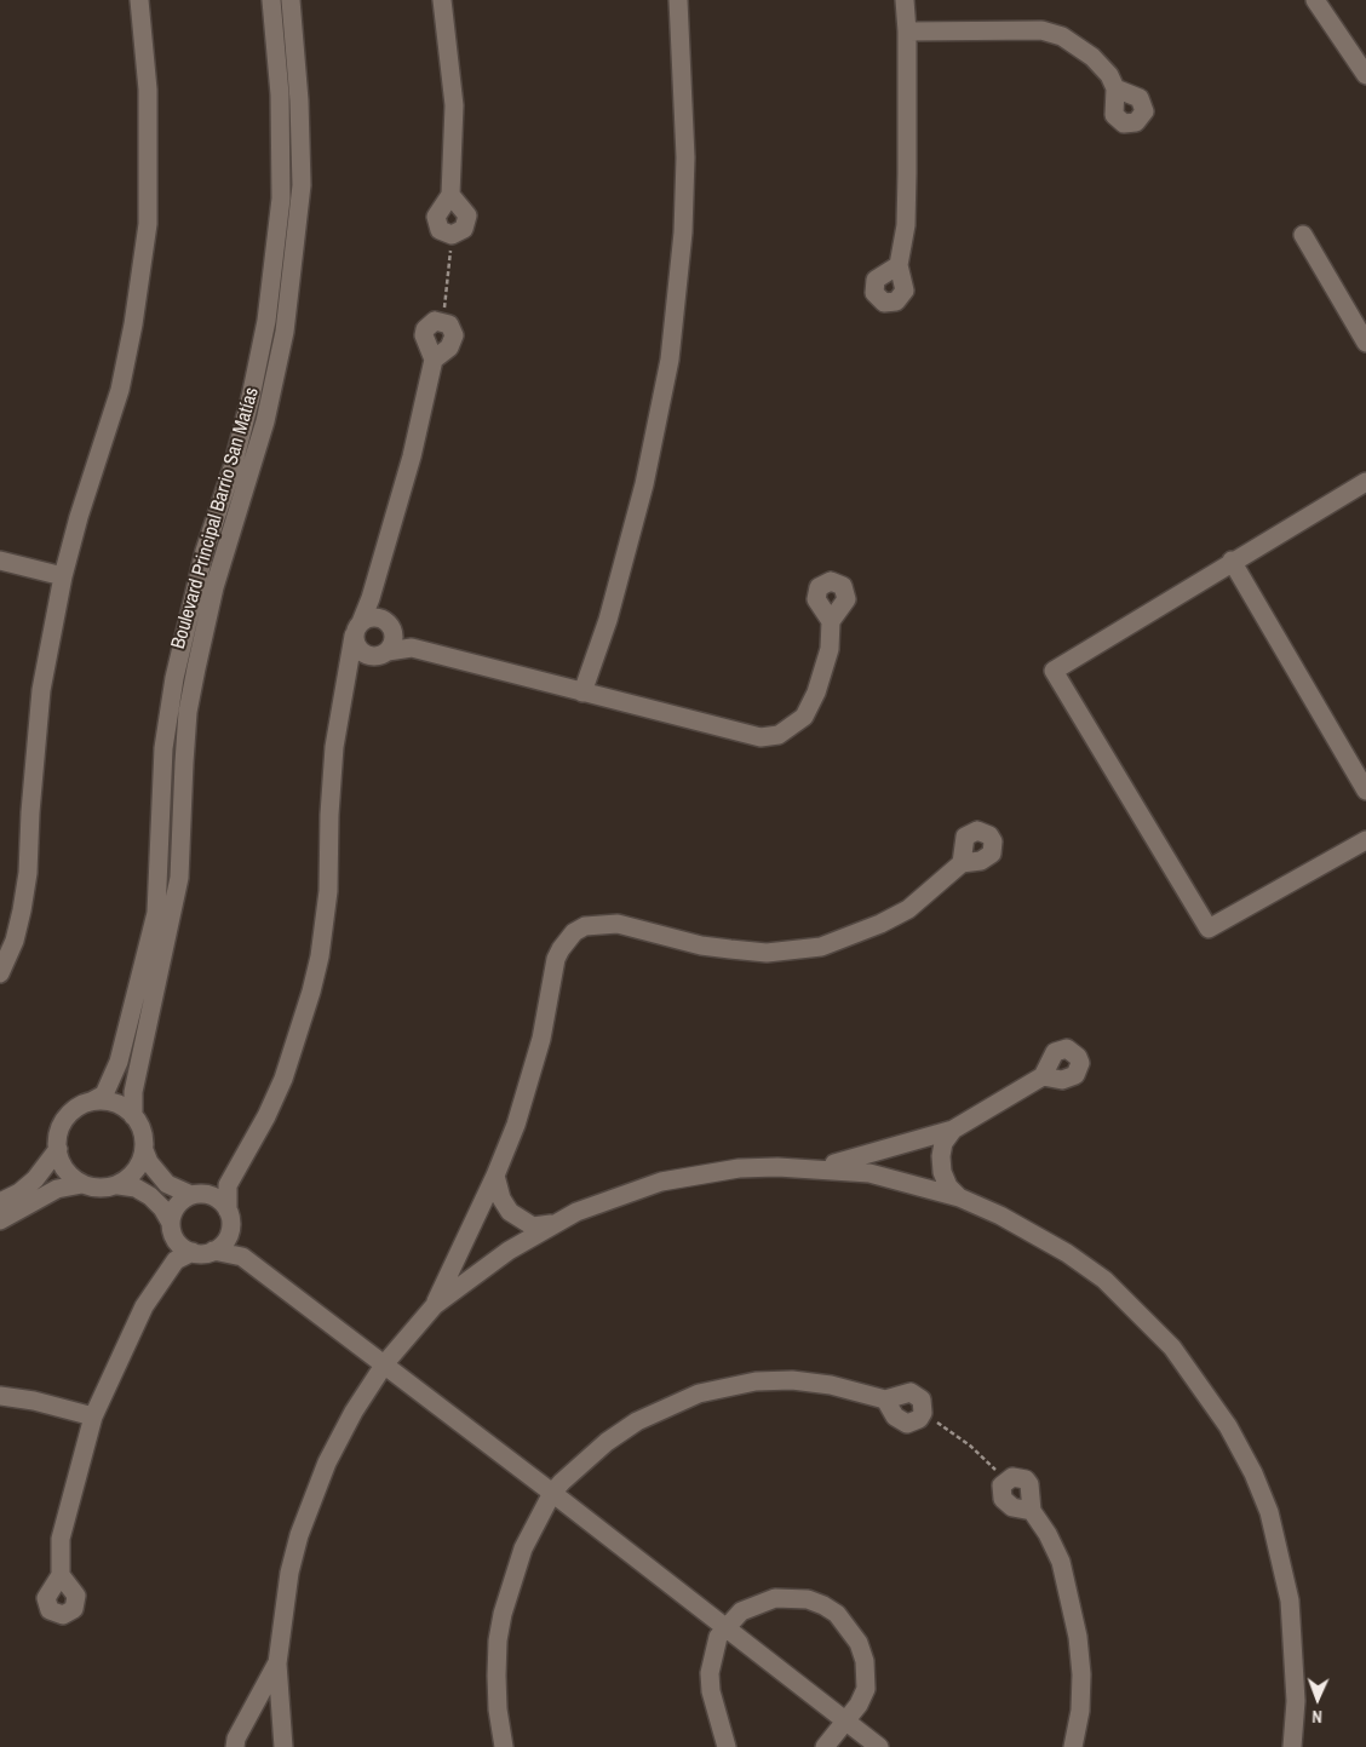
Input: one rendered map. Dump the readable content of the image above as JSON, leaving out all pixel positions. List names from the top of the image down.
{
  "streets": {
    "street": ["Boulevard Principal Barrio San Matías"]
  },
  "north": "bottom"
}
